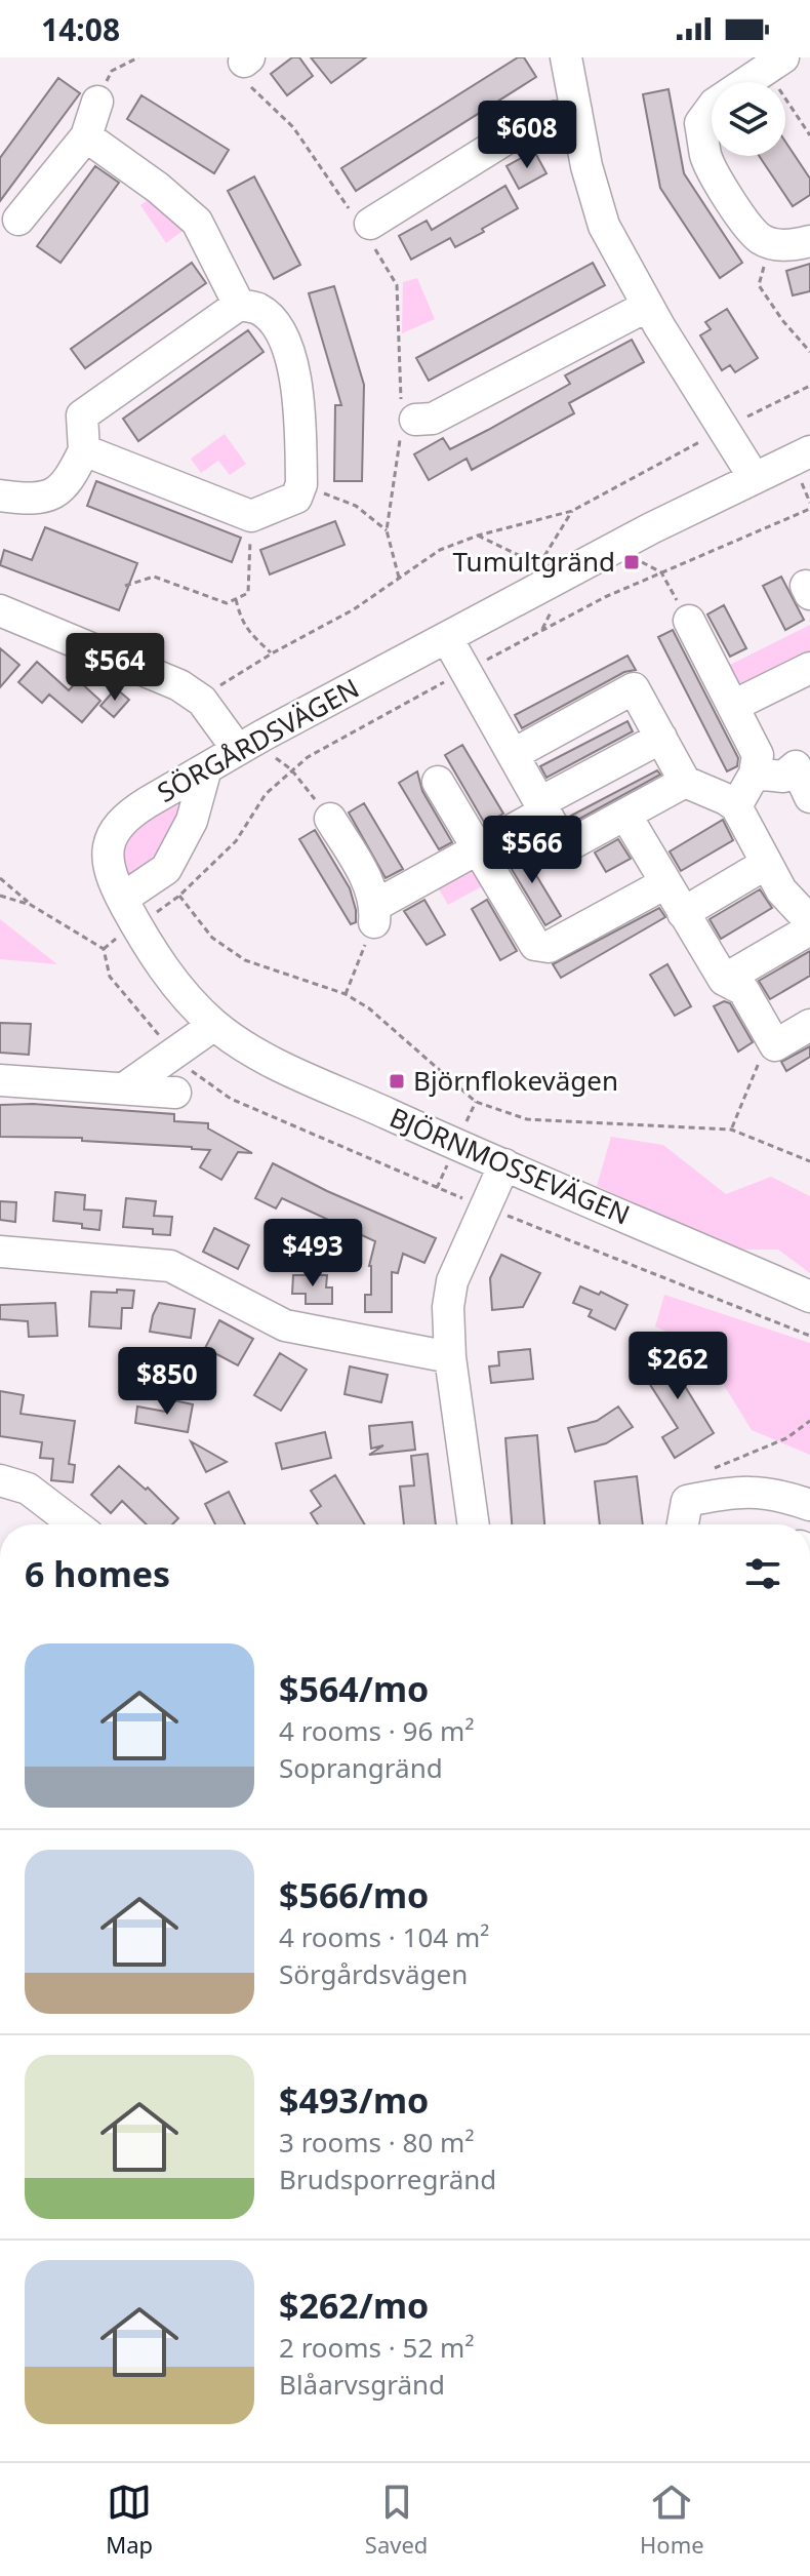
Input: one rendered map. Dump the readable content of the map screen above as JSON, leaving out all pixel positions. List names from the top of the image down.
{
  "streets": {
    "street": ["SÖRGÅRDSVÄGEN", "BJÖRNMOSSEVÄGEN"]
  },
  "crossings": [
    ["SÖRGÅRDSVÄGEN", "BJÖRNMOSSEVÄGEN"]
  ],
  "places": {
    "transit": ["Tumultgränd", "Björnflokevägen"]
  },
  "page": {
    "status": "14:08",
    "price": [
      "$608",
      "$564",
      "$566",
      "$493",
      "$262",
      "$850"
    ],
    "heading": "6 homes",
    "list": [
      {
        "name": "$564/mo",
        "note": "4 rooms · 96 m² · Soprangränd"
      },
      {
        "name": "$566/mo",
        "note": "4 rooms · 104 m² · Sörgårdsvägen"
      },
      {
        "name": "$493/mo",
        "note": "3 rooms · 80 m² · Brudsporregränd"
      },
      {
        "name": "$262/mo",
        "note": "2 rooms · 52 m² · Blåarvsgränd"
      }
    ],
    "tabs": ["Map", "Saved", "Home"]
  }
}
